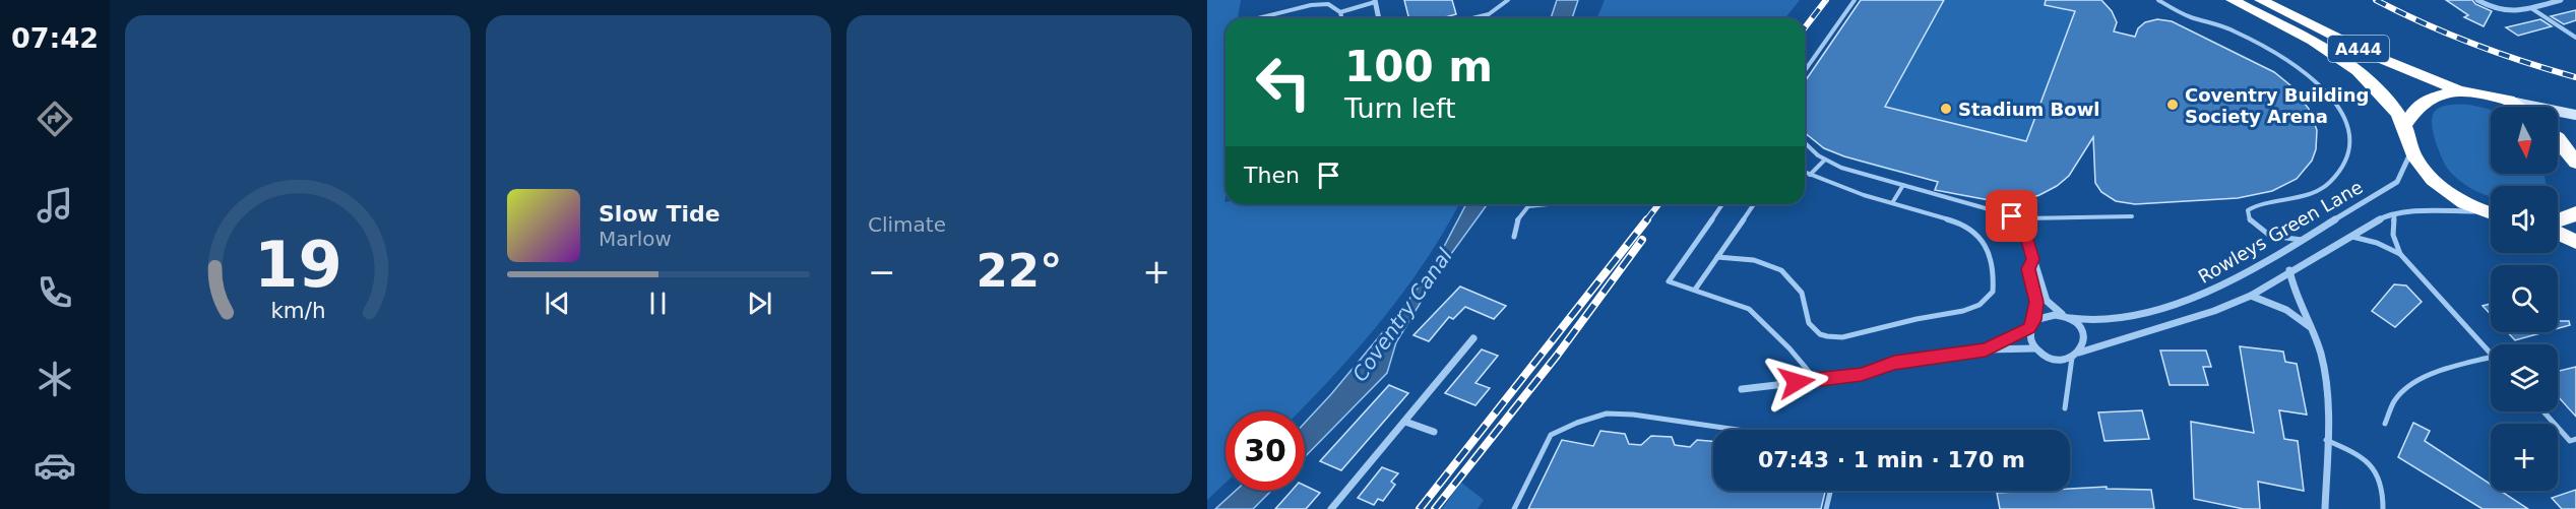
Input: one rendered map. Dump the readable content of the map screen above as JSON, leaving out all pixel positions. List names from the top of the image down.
{
  "streets": {
    "highway": ["A444"],
    "street": ["Rowleys Green Lane"]
  },
  "water": ["Coventry Canal"],
  "places": ["Coventry Building Society Arena", "Stadium Bowl"],
  "north": "bottom",
  "page": {
    "tabs": "07:42",
    "tile": "Climate",
    "turn": ["100 m", "Turn left"],
    "map_buttons": "+",
    "then": "Then",
    "song": ["Slow Tide", "Marlow"],
    "heat": ["−", "22°", "+"],
    "limit": "30",
    "trip": "07:43 · 1 min · 170 m",
    "gauge": ["19", "km/h"]
  }
}
